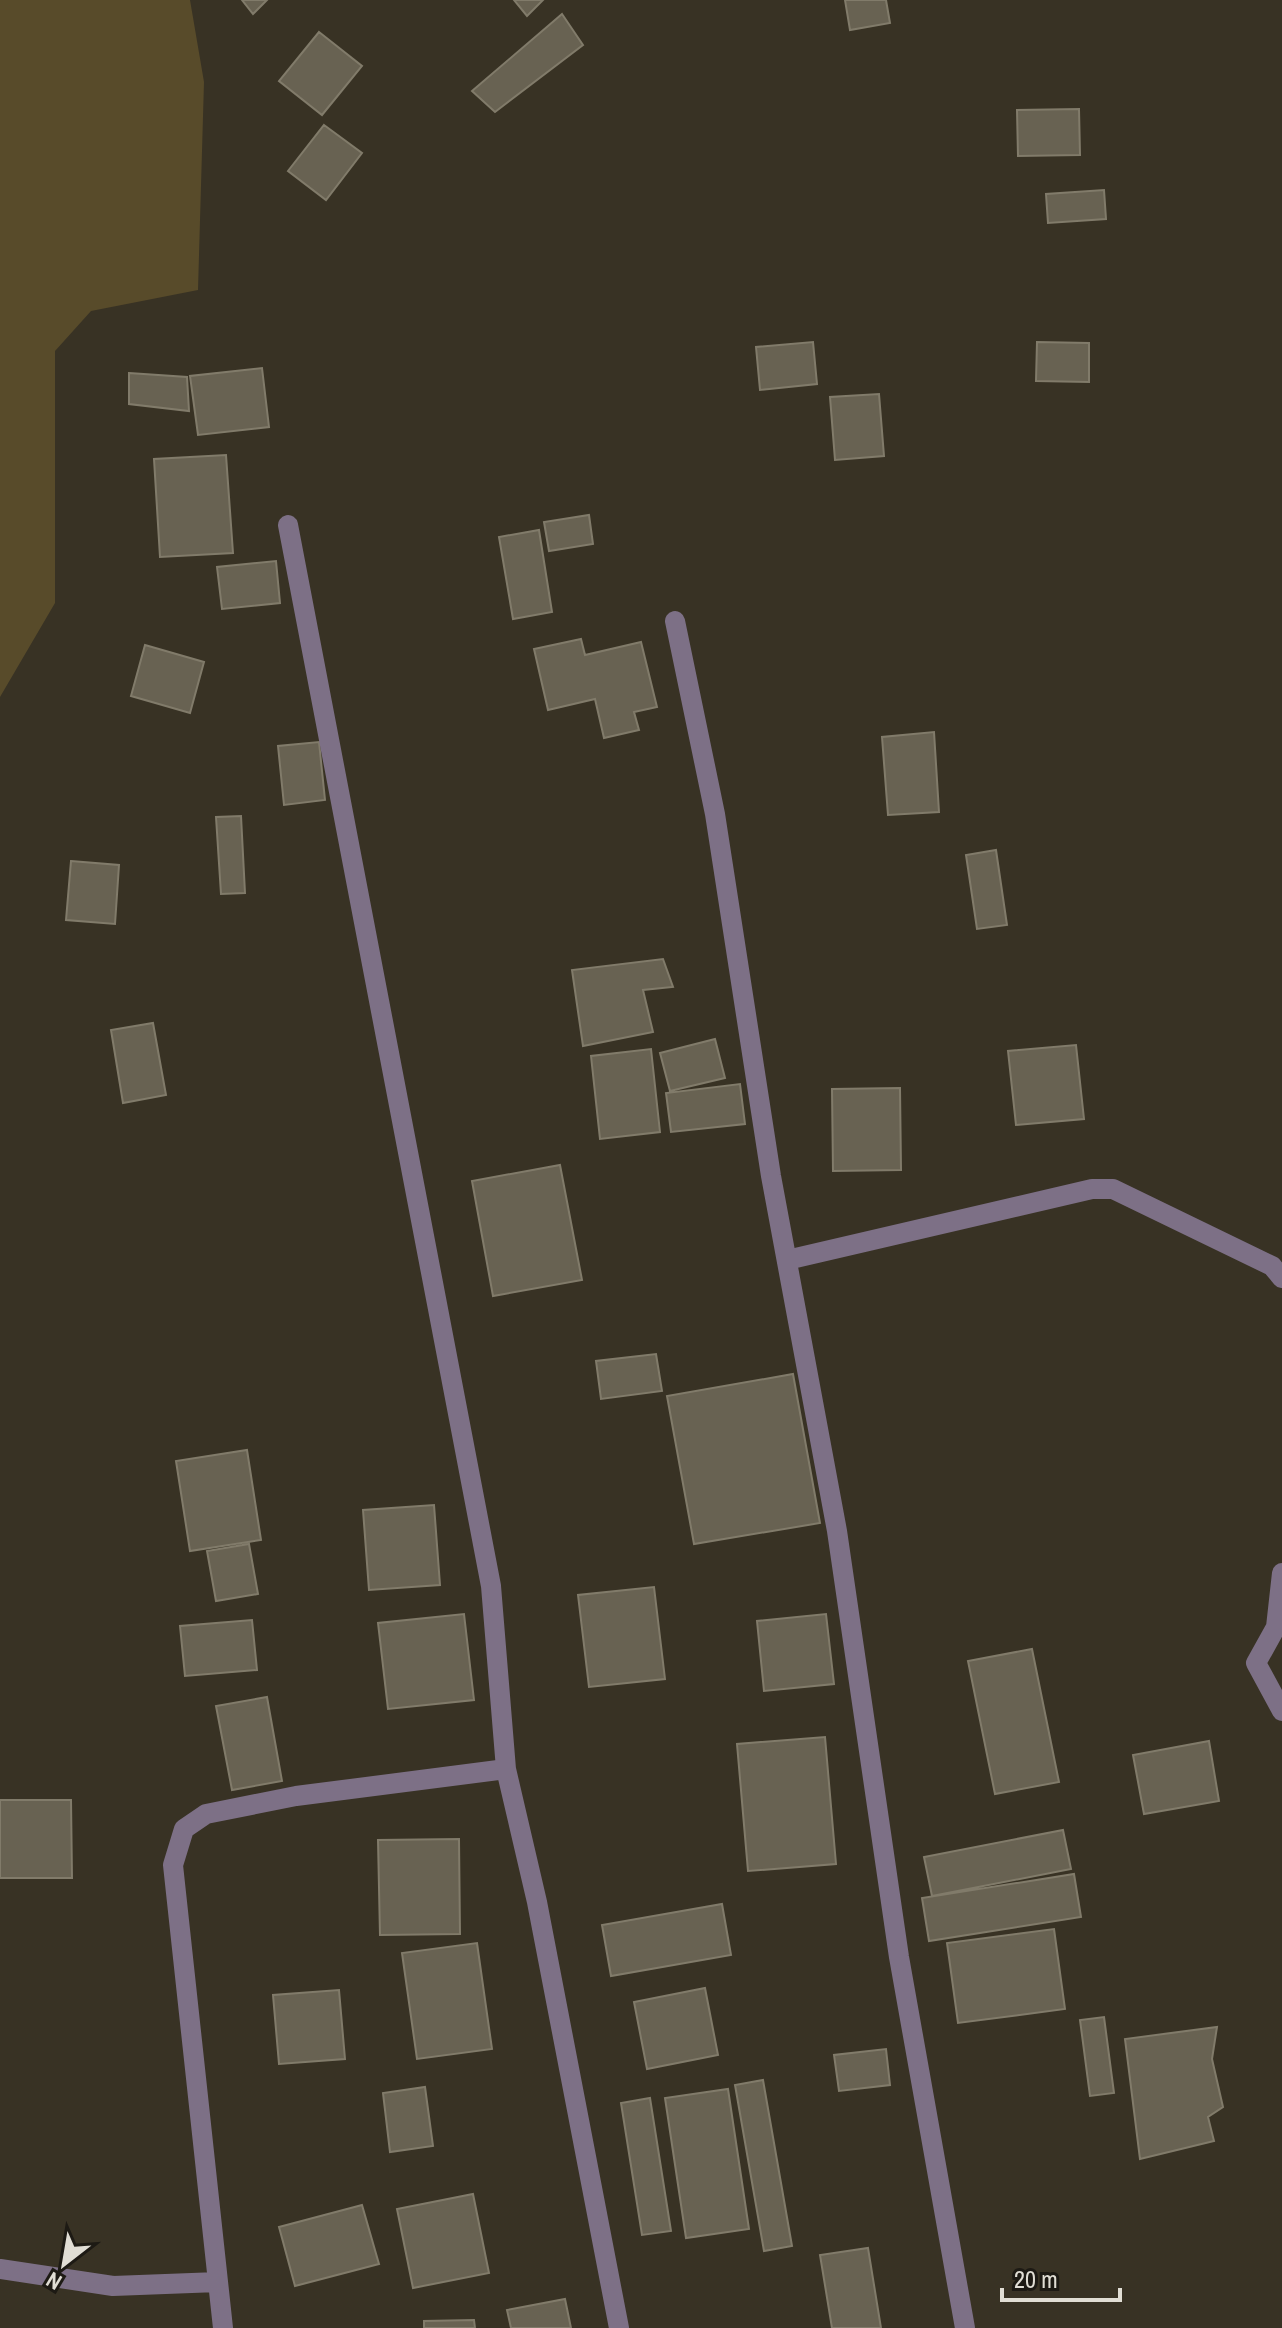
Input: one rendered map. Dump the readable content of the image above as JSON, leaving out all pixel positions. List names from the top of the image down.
{
  "scale_bar": "20 m",
  "north": "bottom left"
}
